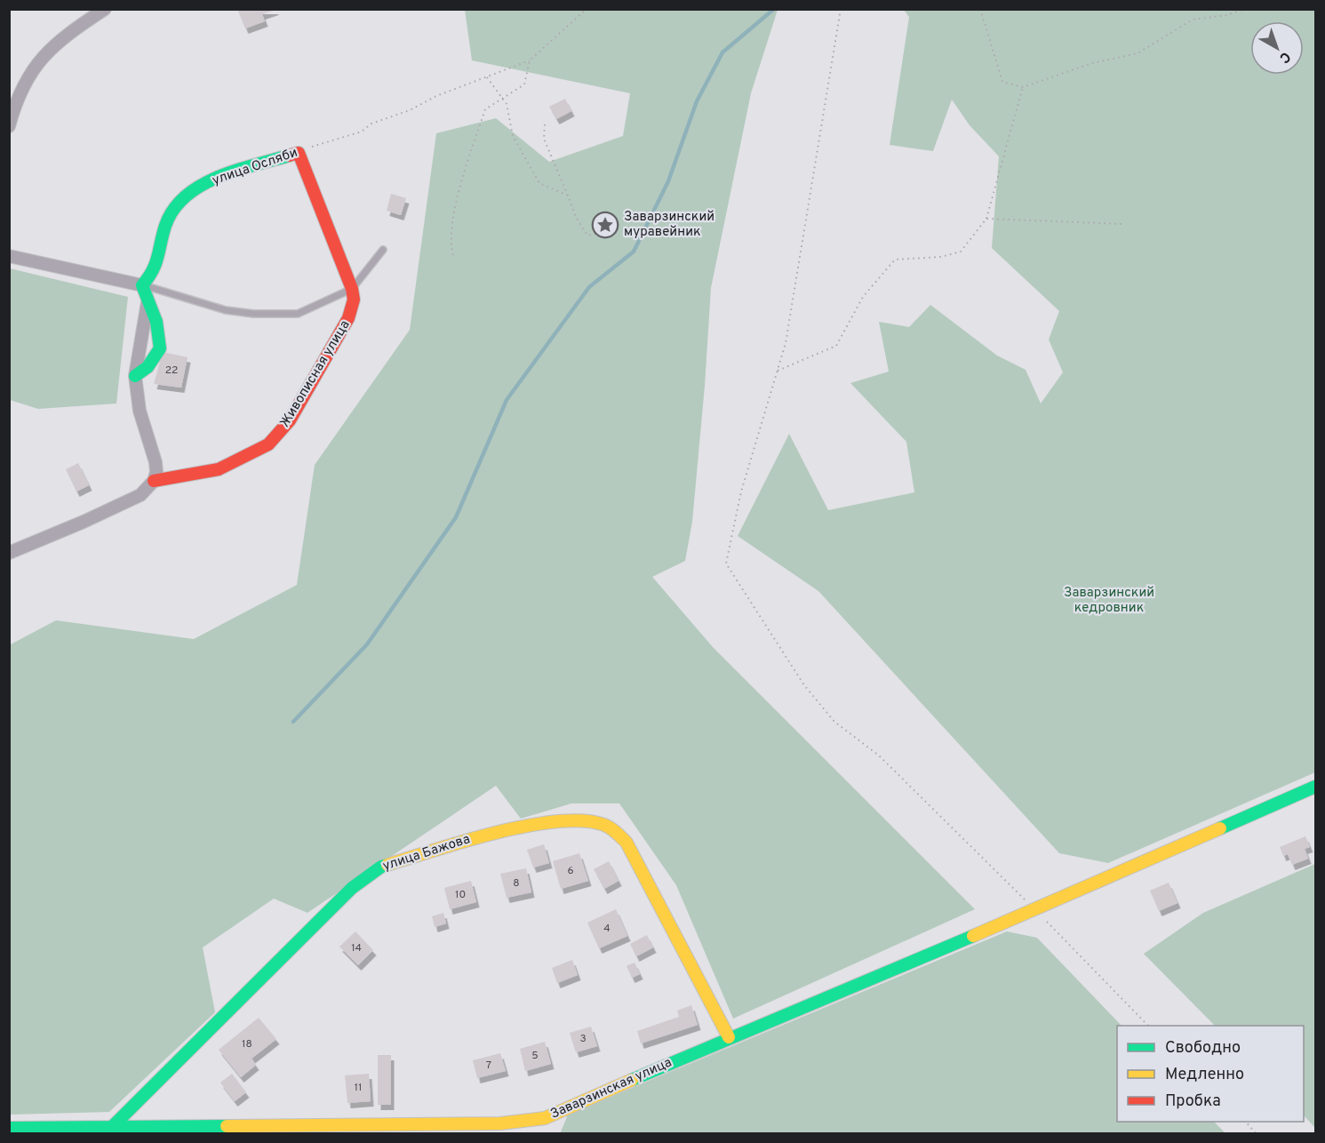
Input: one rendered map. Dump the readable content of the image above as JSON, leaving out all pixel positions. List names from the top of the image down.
{
  "streets": {
    "street": [
      "улица Осляби",
      "Живописная улица",
      "улица Бажова",
      "Заварзинская улица"
    ]
  },
  "crossings": [
    ["улица Осляби", "Живописная улица"],
    ["улица Бажова", "Заварзинская улица"]
  ],
  "parks": ["Заварзинский кедровник"],
  "places": {
    "place": ["Заварзинский муравейник"]
  },
  "house_numbers": [
    "22",
    "6",
    "8",
    "10",
    "4",
    "14",
    "3",
    "18",
    "5",
    "7",
    "11"
  ],
  "legend": ["Свободно", "Медленно", "Пробка"],
  "north": "bottom right"
}
